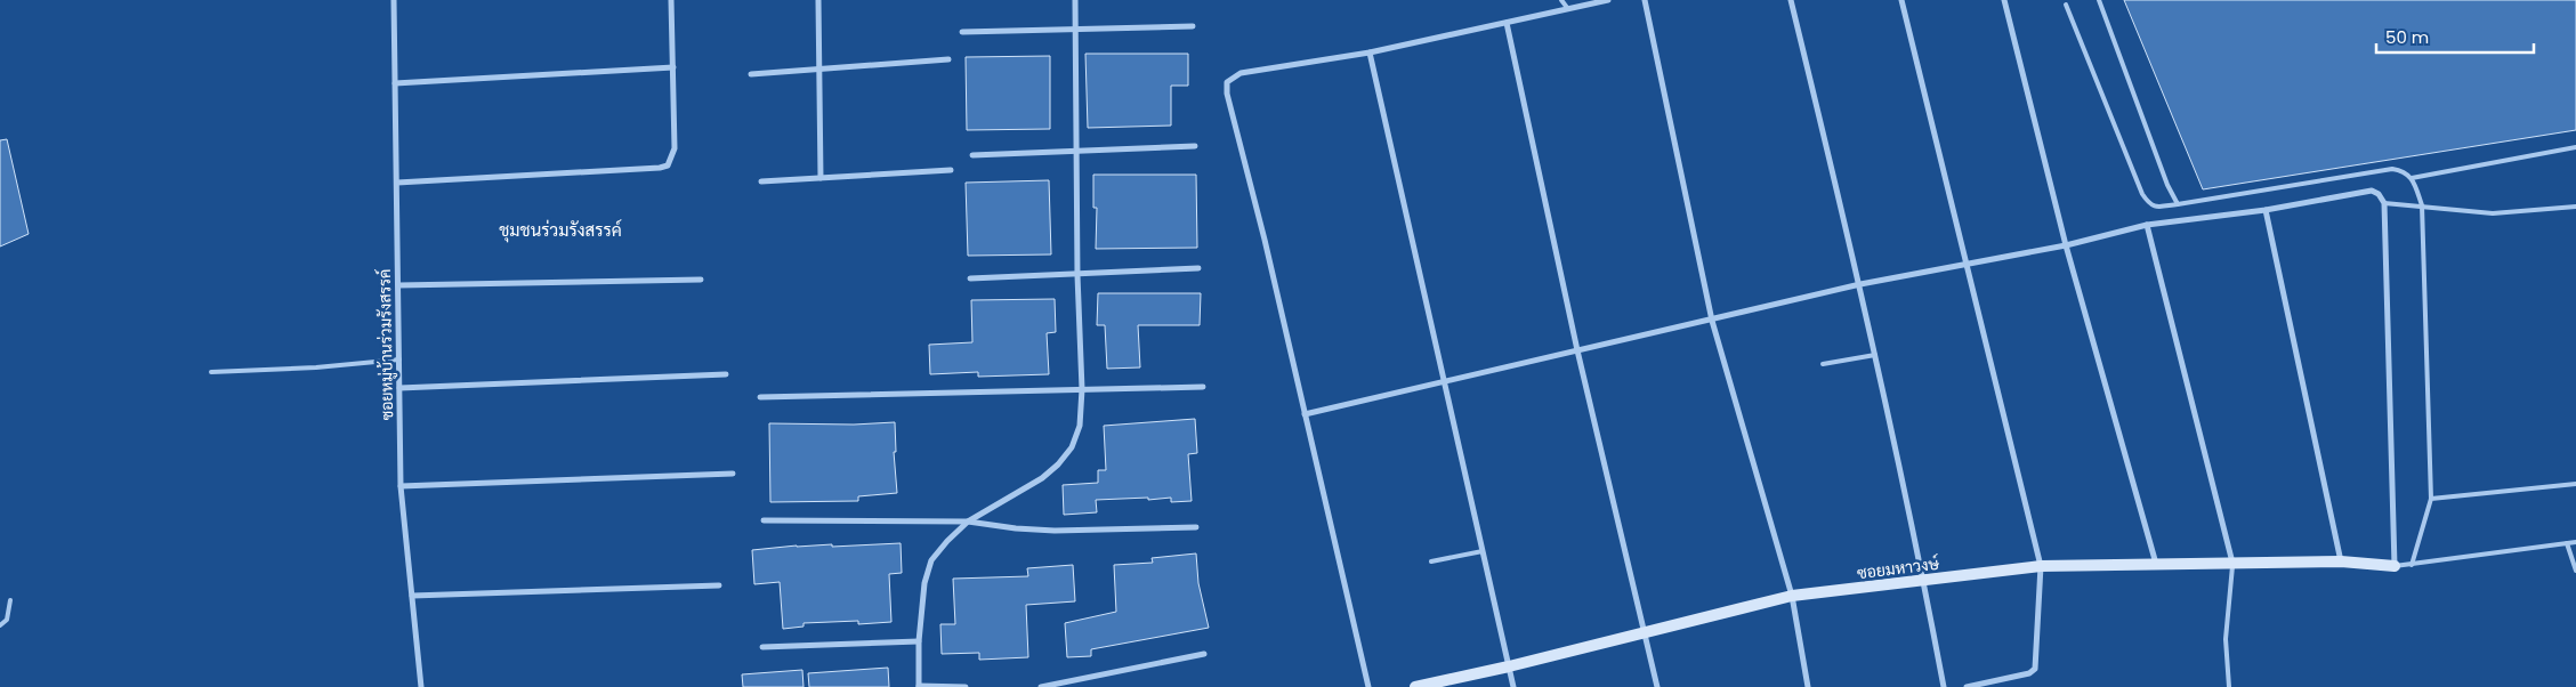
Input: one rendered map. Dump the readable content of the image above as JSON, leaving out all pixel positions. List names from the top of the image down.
{
  "streets": {
    "street": ["ซอยหมู่บ้านร่วมรังสรรค์", "ซอยมหาวงษ์"]
  },
  "districts": ["ชุมชนร่วมรังสรรค์"],
  "scale_bar": "50 m"
}
